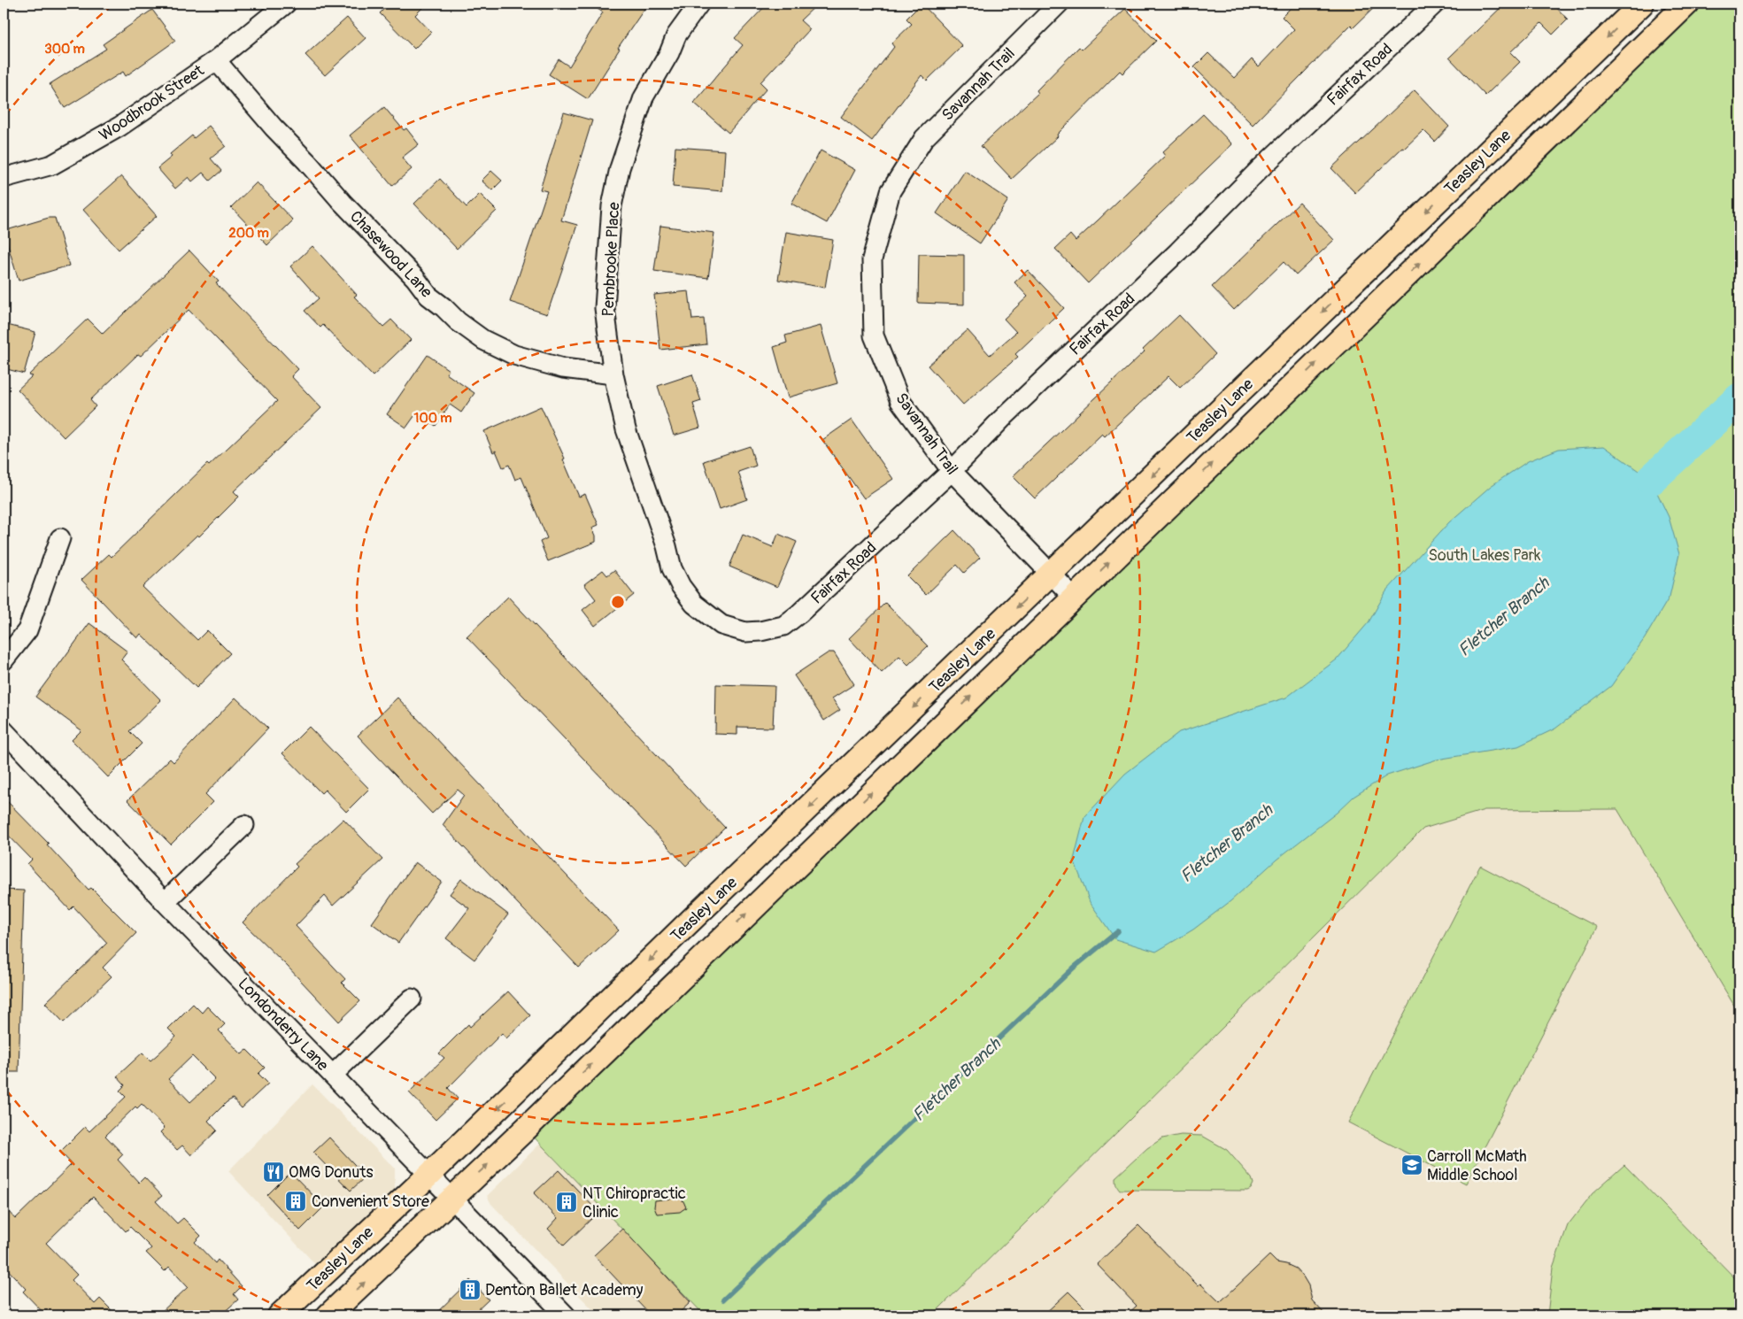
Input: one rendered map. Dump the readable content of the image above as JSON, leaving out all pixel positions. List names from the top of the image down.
{
  "streets": {
    "main road": ["Teasley Lane"],
    "street": [
      "Fairfax Road",
      "Savannah Trail",
      "Woodbrook Street",
      "Chasewood Lane",
      "Pembrooke Place",
      "Londonderry Lane"
    ]
  },
  "crossings": [
    ["Fairfax Road", "Savannah Trail"],
    ["Fairfax Road", "Pembrooke Place"],
    ["Savannah Trail", "Teasley Lane"],
    ["Woodbrook Street", "Chasewood Lane"],
    ["Teasley Lane", "Londonderry Lane"],
    ["Chasewood Lane", "Pembrooke Place"]
  ],
  "water": ["Fletcher Branch"],
  "parks": ["South Lakes Park"],
  "places": {
    "school or university": ["Carroll McMath Middle School"],
    "restaurant": ["OMG Donuts"],
    "building": ["Convenient Store", "NT Chiropractic Clinic", "Denton Ballet Academy"]
  },
  "rings": ["300 m", "200 m", "100 m"]
}
